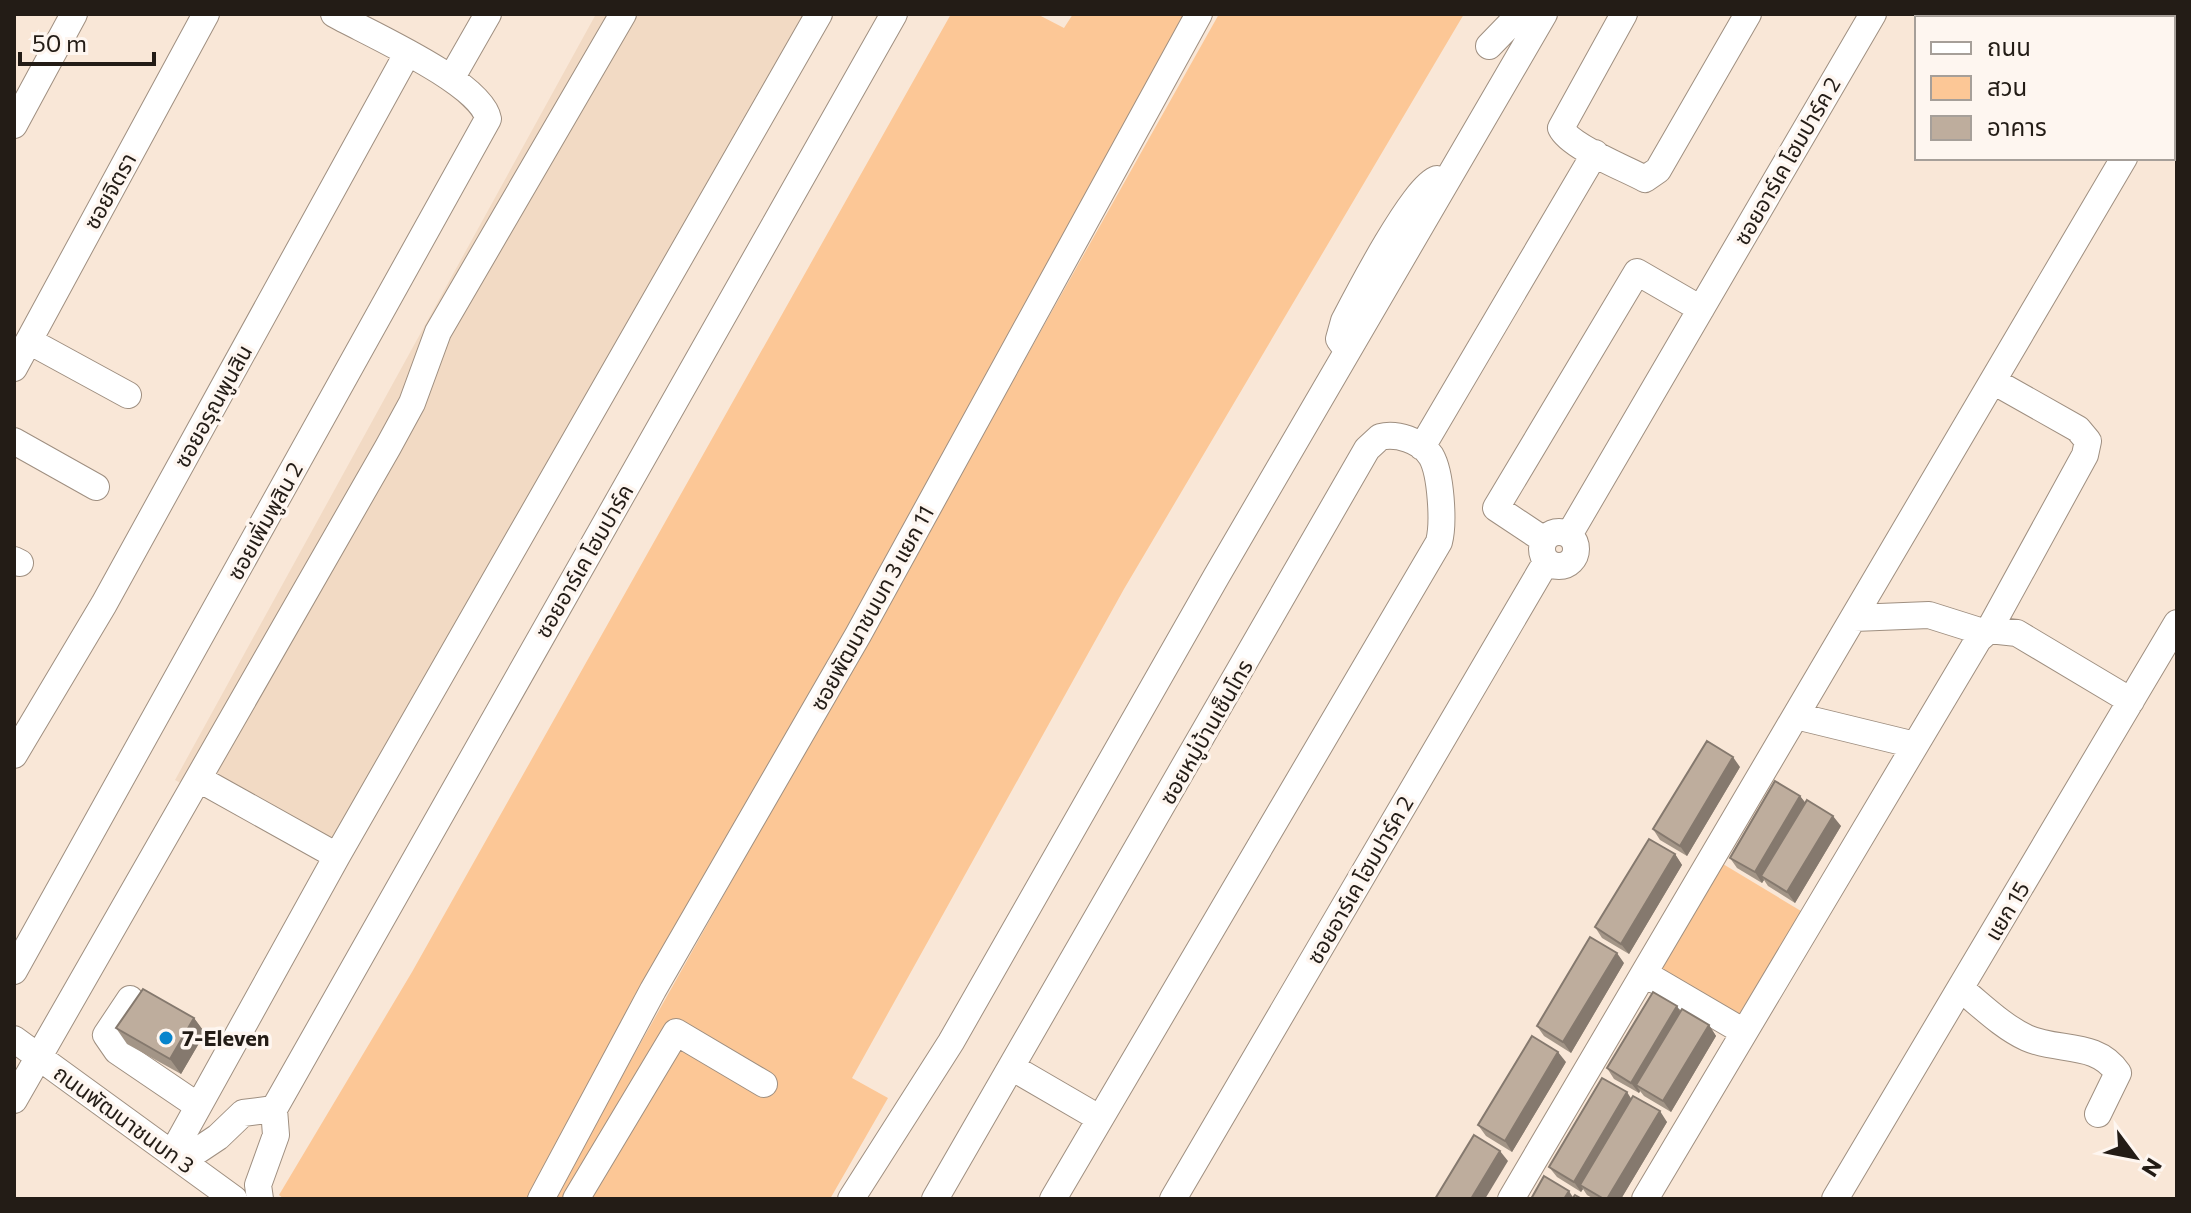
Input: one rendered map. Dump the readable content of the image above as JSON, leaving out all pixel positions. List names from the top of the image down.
{
  "streets": {
    "street": [
      "ซอยอาร์เค โฮมปาร์ค 2",
      "ซอยจิตรา",
      "ซอยอรุณพูนสิน",
      "ซอยเพิ่มพูสิน 2",
      "ซอยอาร์เค โฮมปาร์ค",
      "ซอยพัฒนาชนบท 3 แยก 11",
      "ซอยหมู่บ้านเซ็นโทร",
      "แยก 15",
      "ถนนพัฒนาชนบท 3"
    ]
  },
  "crossings": [
    ["ซอยอรุณพูนสิน", "ซอยเพิ่มพูสิน 2"]
  ],
  "places": ["7-Eleven"],
  "legend": ["ถนน", "สวน", "อาคาร"],
  "scale_bar": "50 m",
  "north": "bottom right"
}
